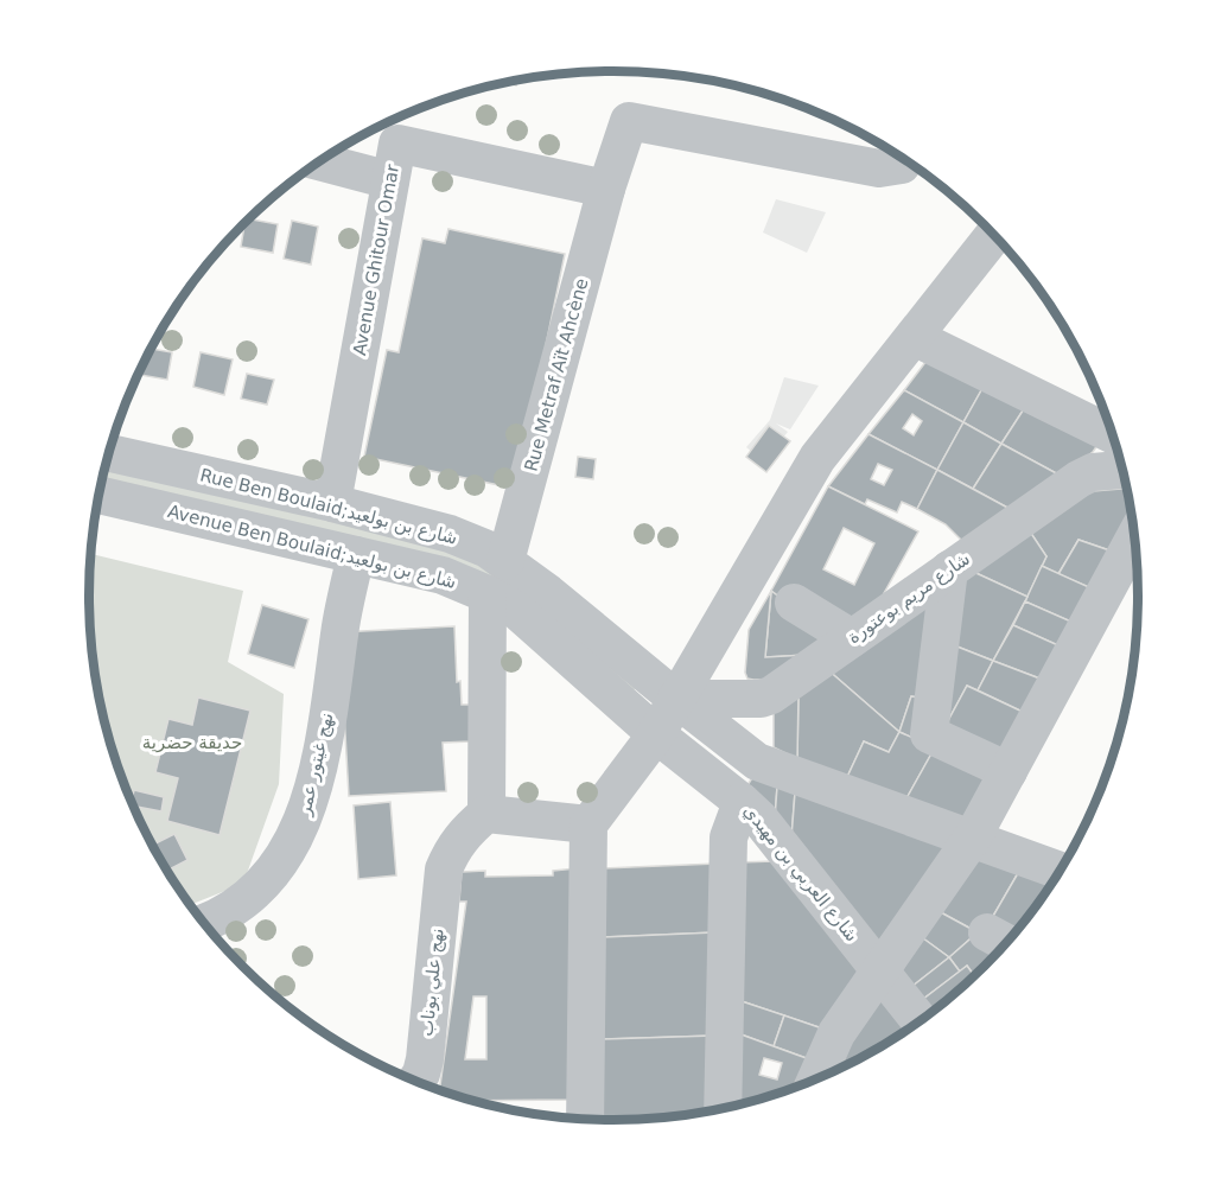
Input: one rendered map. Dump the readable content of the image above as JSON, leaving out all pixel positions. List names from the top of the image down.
{
  "streets": {
    "street": [
      "Avenue Ghitour Omar",
      "Rue Metraf Aït Ahcène",
      "Rue Ben Boulaid;شارع بن بولعيد",
      "Avenue Ben Boulaid;شارع بن بولعيد",
      "شارع مريم بوعتورة",
      "نهج غيتور عمر",
      "شارع العربي بن مهيدي",
      "نهج علي بوناب"
    ]
  },
  "crossings": [
    ["Avenue Ghitour Omar", "Rue Metraf Aït Ahcène"],
    ["Avenue Ghitour Omar", "Rue Ben Boulaid;شارع بن بولعيد"],
    ["Rue Metraf Aït Ahcène", "Rue Ben Boulaid;شارع بن بولعيد"],
    ["Rue Ben Boulaid;شارع بن بولعيد", "شارع مريم بوعتورة"],
    ["Avenue Ben Boulaid;شارع بن بولعيد", "نهج غيتور عمر"],
    ["Avenue Ben Boulaid;شارع بن بولعيد", "شارع العربي بن مهيدي"]
  ],
  "parks": ["حديقة حضرية"]
}
